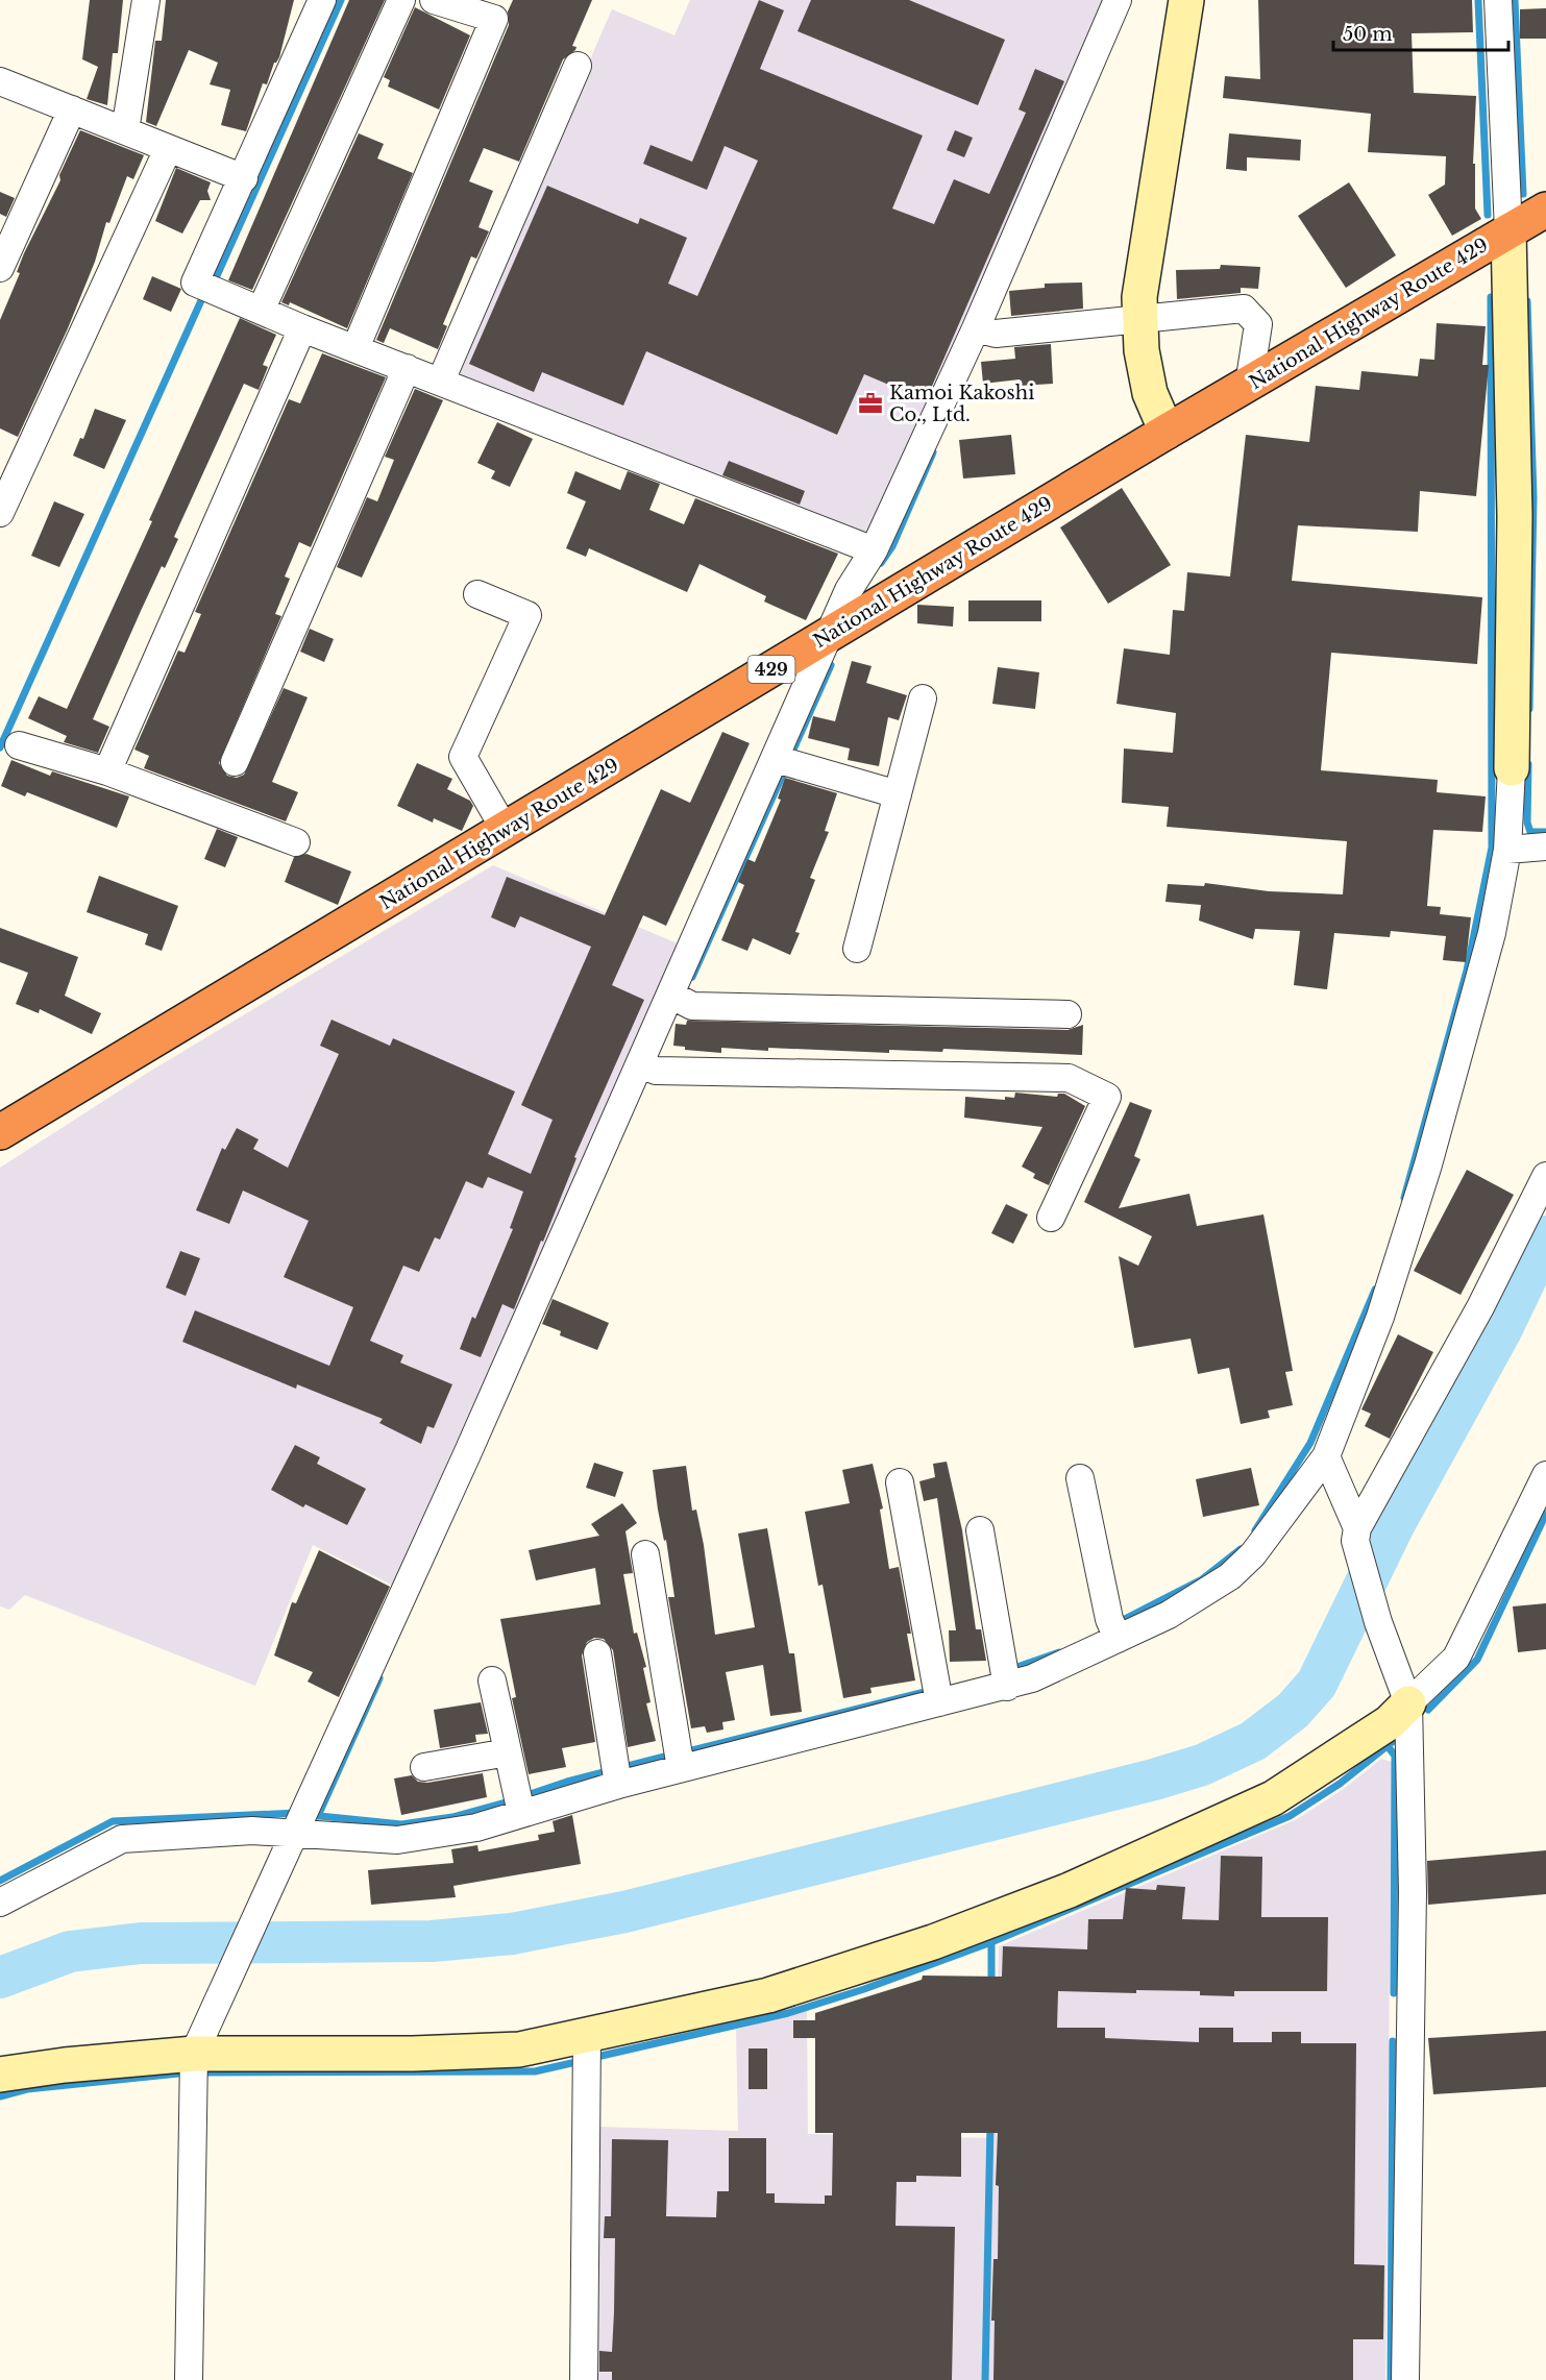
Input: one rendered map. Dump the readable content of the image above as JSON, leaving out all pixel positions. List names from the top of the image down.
{
  "streets": {
    "highway": ["National Highway Route 429", "429"]
  },
  "places": {
    "office": ["Kamoi Kakoshi Co., Ltd."]
  },
  "scale_bar": "50 m"
}
